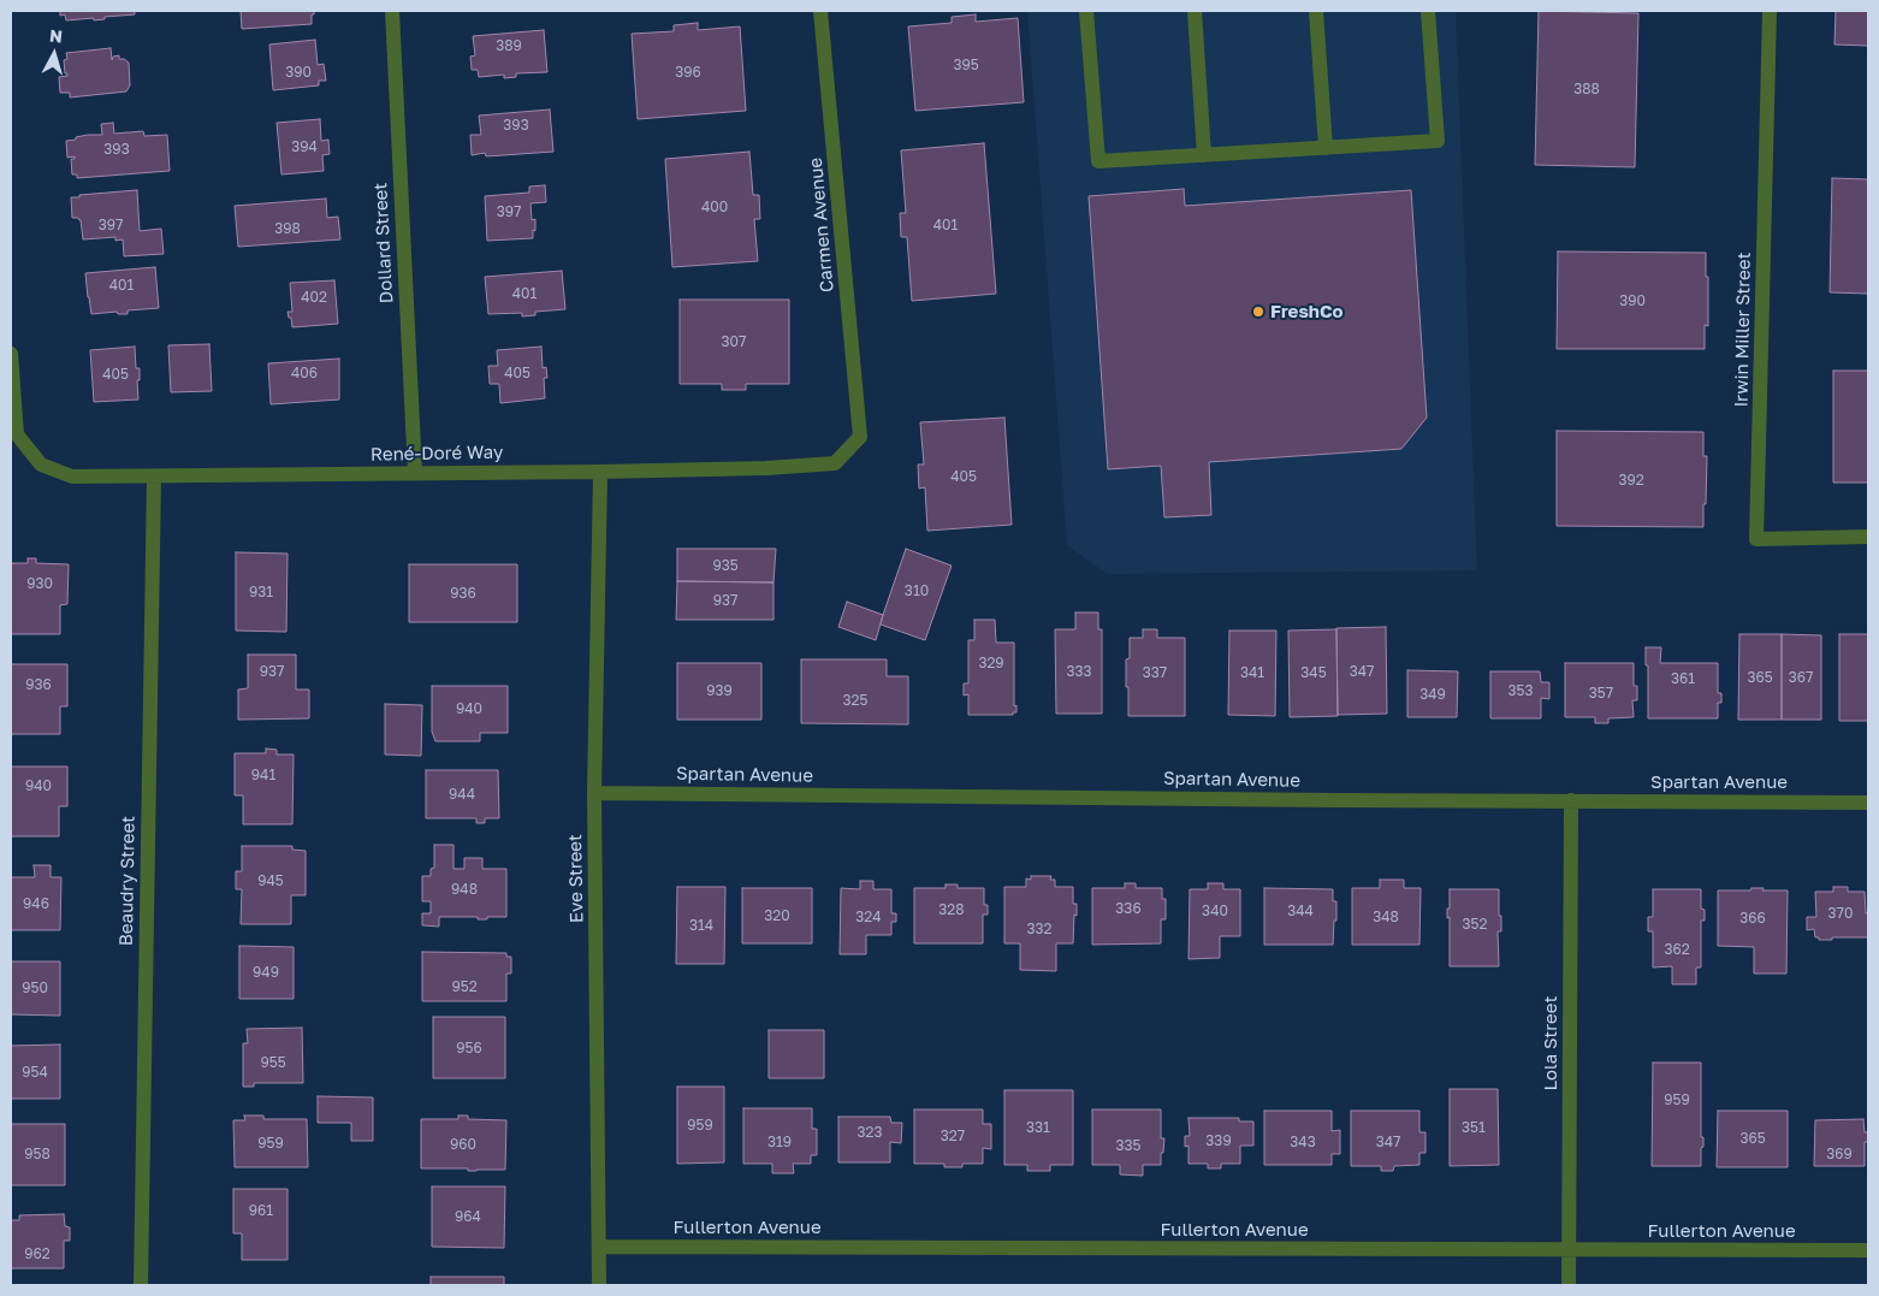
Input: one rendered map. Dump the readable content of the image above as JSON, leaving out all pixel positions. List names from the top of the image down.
{
  "streets": {
    "street": [
      "Carmen Avenue",
      "Dollard Street",
      "Irwin Miller Street",
      "René-Doré Way",
      "Spartan Avenue",
      "Eve Street",
      "Beaudry Street",
      "Lola Street",
      "Fullerton Avenue"
    ]
  },
  "crossings": [
    ["Carmen Avenue", "René-Doré Way"],
    ["Dollard Street", "René-Doré Way"],
    ["René-Doré Way", "Eve Street"],
    ["René-Doré Way", "Beaudry Street"],
    ["Spartan Avenue", "Eve Street"],
    ["Spartan Avenue", "Lola Street"],
    ["Eve Street", "Fullerton Avenue"],
    ["Lola Street", "Fullerton Avenue"]
  ],
  "places": ["FreshCo"],
  "house_numbers": [
    "389",
    "395",
    "390",
    "396",
    "388",
    "393",
    "394",
    "393",
    "400",
    "397",
    "397",
    "401",
    "398",
    "401",
    "401",
    "402",
    "390",
    "307",
    "406",
    "405",
    "405",
    "405",
    "392",
    "935",
    "930",
    "310",
    "931",
    "936",
    "937",
    "329",
    "937",
    "333",
    "347",
    "337",
    "341",
    "345",
    "365",
    "367",
    "361",
    "936",
    "939",
    "353",
    "357",
    "349",
    "325",
    "940",
    "941",
    "940",
    "944",
    "945",
    "948",
    "946",
    "336",
    "328",
    "340",
    "344",
    "370",
    "320",
    "324",
    "348",
    "366",
    "352",
    "314",
    "332",
    "362",
    "949",
    "952",
    "950",
    "956",
    "955",
    "954",
    "959",
    "959",
    "331",
    "351",
    "323",
    "327",
    "365",
    "339",
    "319",
    "343",
    "347",
    "959",
    "960",
    "335",
    "958",
    "369",
    "961",
    "964",
    "962"
  ],
  "north": "top"
}
